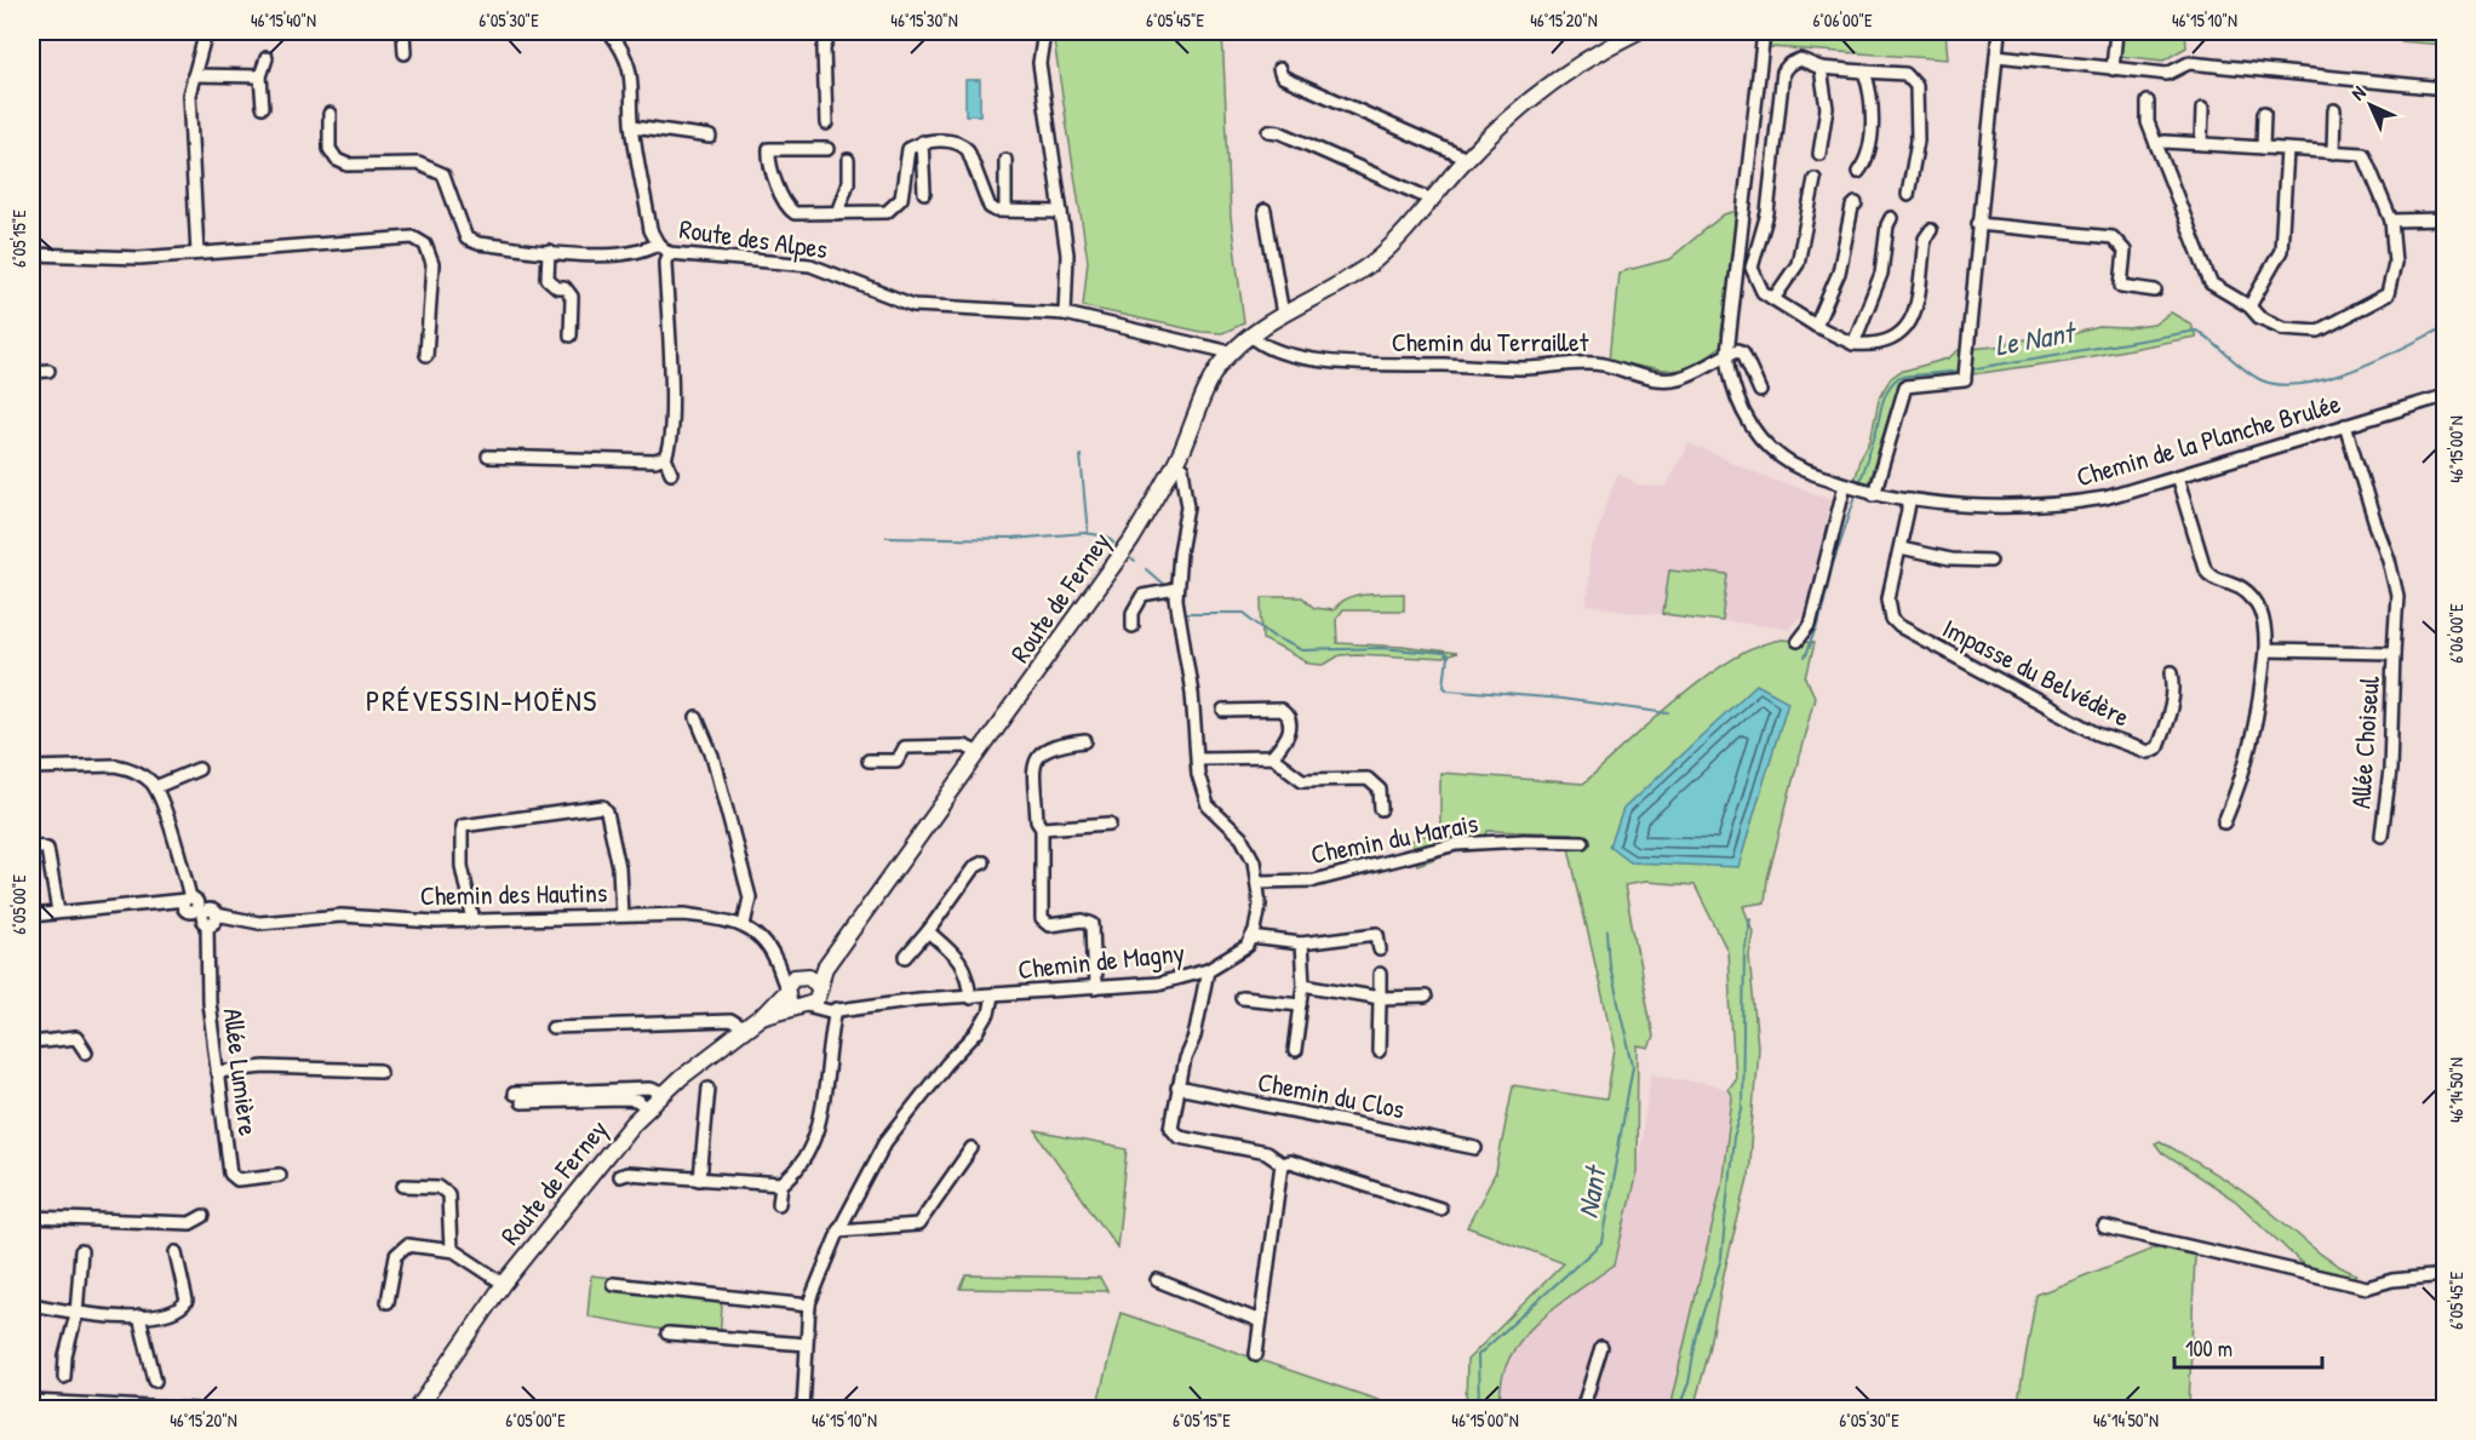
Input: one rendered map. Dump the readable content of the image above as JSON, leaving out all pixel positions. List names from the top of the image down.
{
  "streets": {
    "main road": ["Route de Ferney"],
    "street": [
      "Route des Alpes",
      "Chemin du Terraillet",
      "Chemin de la Planche Brulée",
      "Impasse du Belvédère",
      "Allée Choiseul",
      "Chemin du Marais",
      "Chemin des Hautins",
      "Chemin de Magny",
      "Allée Lumière",
      "Chemin du Clos"
    ]
  },
  "crossings": [
    ["Route des Alpes", "Route de Ferney"],
    ["Chemin du Terraillet", "Chemin de la Planche Brulée"],
    ["Chemin du Terraillet", "Route de Ferney"],
    ["Chemin de la Planche Brulée", "Impasse du Belvédère"],
    ["Chemin de la Planche Brulée", "Allée Choiseul"],
    ["Route de Ferney", "Chemin de Magny"],
    ["Chemin des Hautins", "Allée Lumière"]
  ],
  "districts": ["PRÉVESSIN-MOËNS"],
  "water": ["Le Nant", "Nant"],
  "scale_bar": "100 m",
  "north": "top left",
  "coordinates": [
    "46°15'40\"N",
    "6°05'30\"E",
    "46°15'30\"N",
    "6°05'45\"E",
    "46°15'20\"N",
    "6°06'00\"E",
    "46°15'10\"N",
    "6°05'15\"E",
    "46°15'00\"N",
    "6°05'00\"E",
    "46°14'50\"N"
  ]
}
